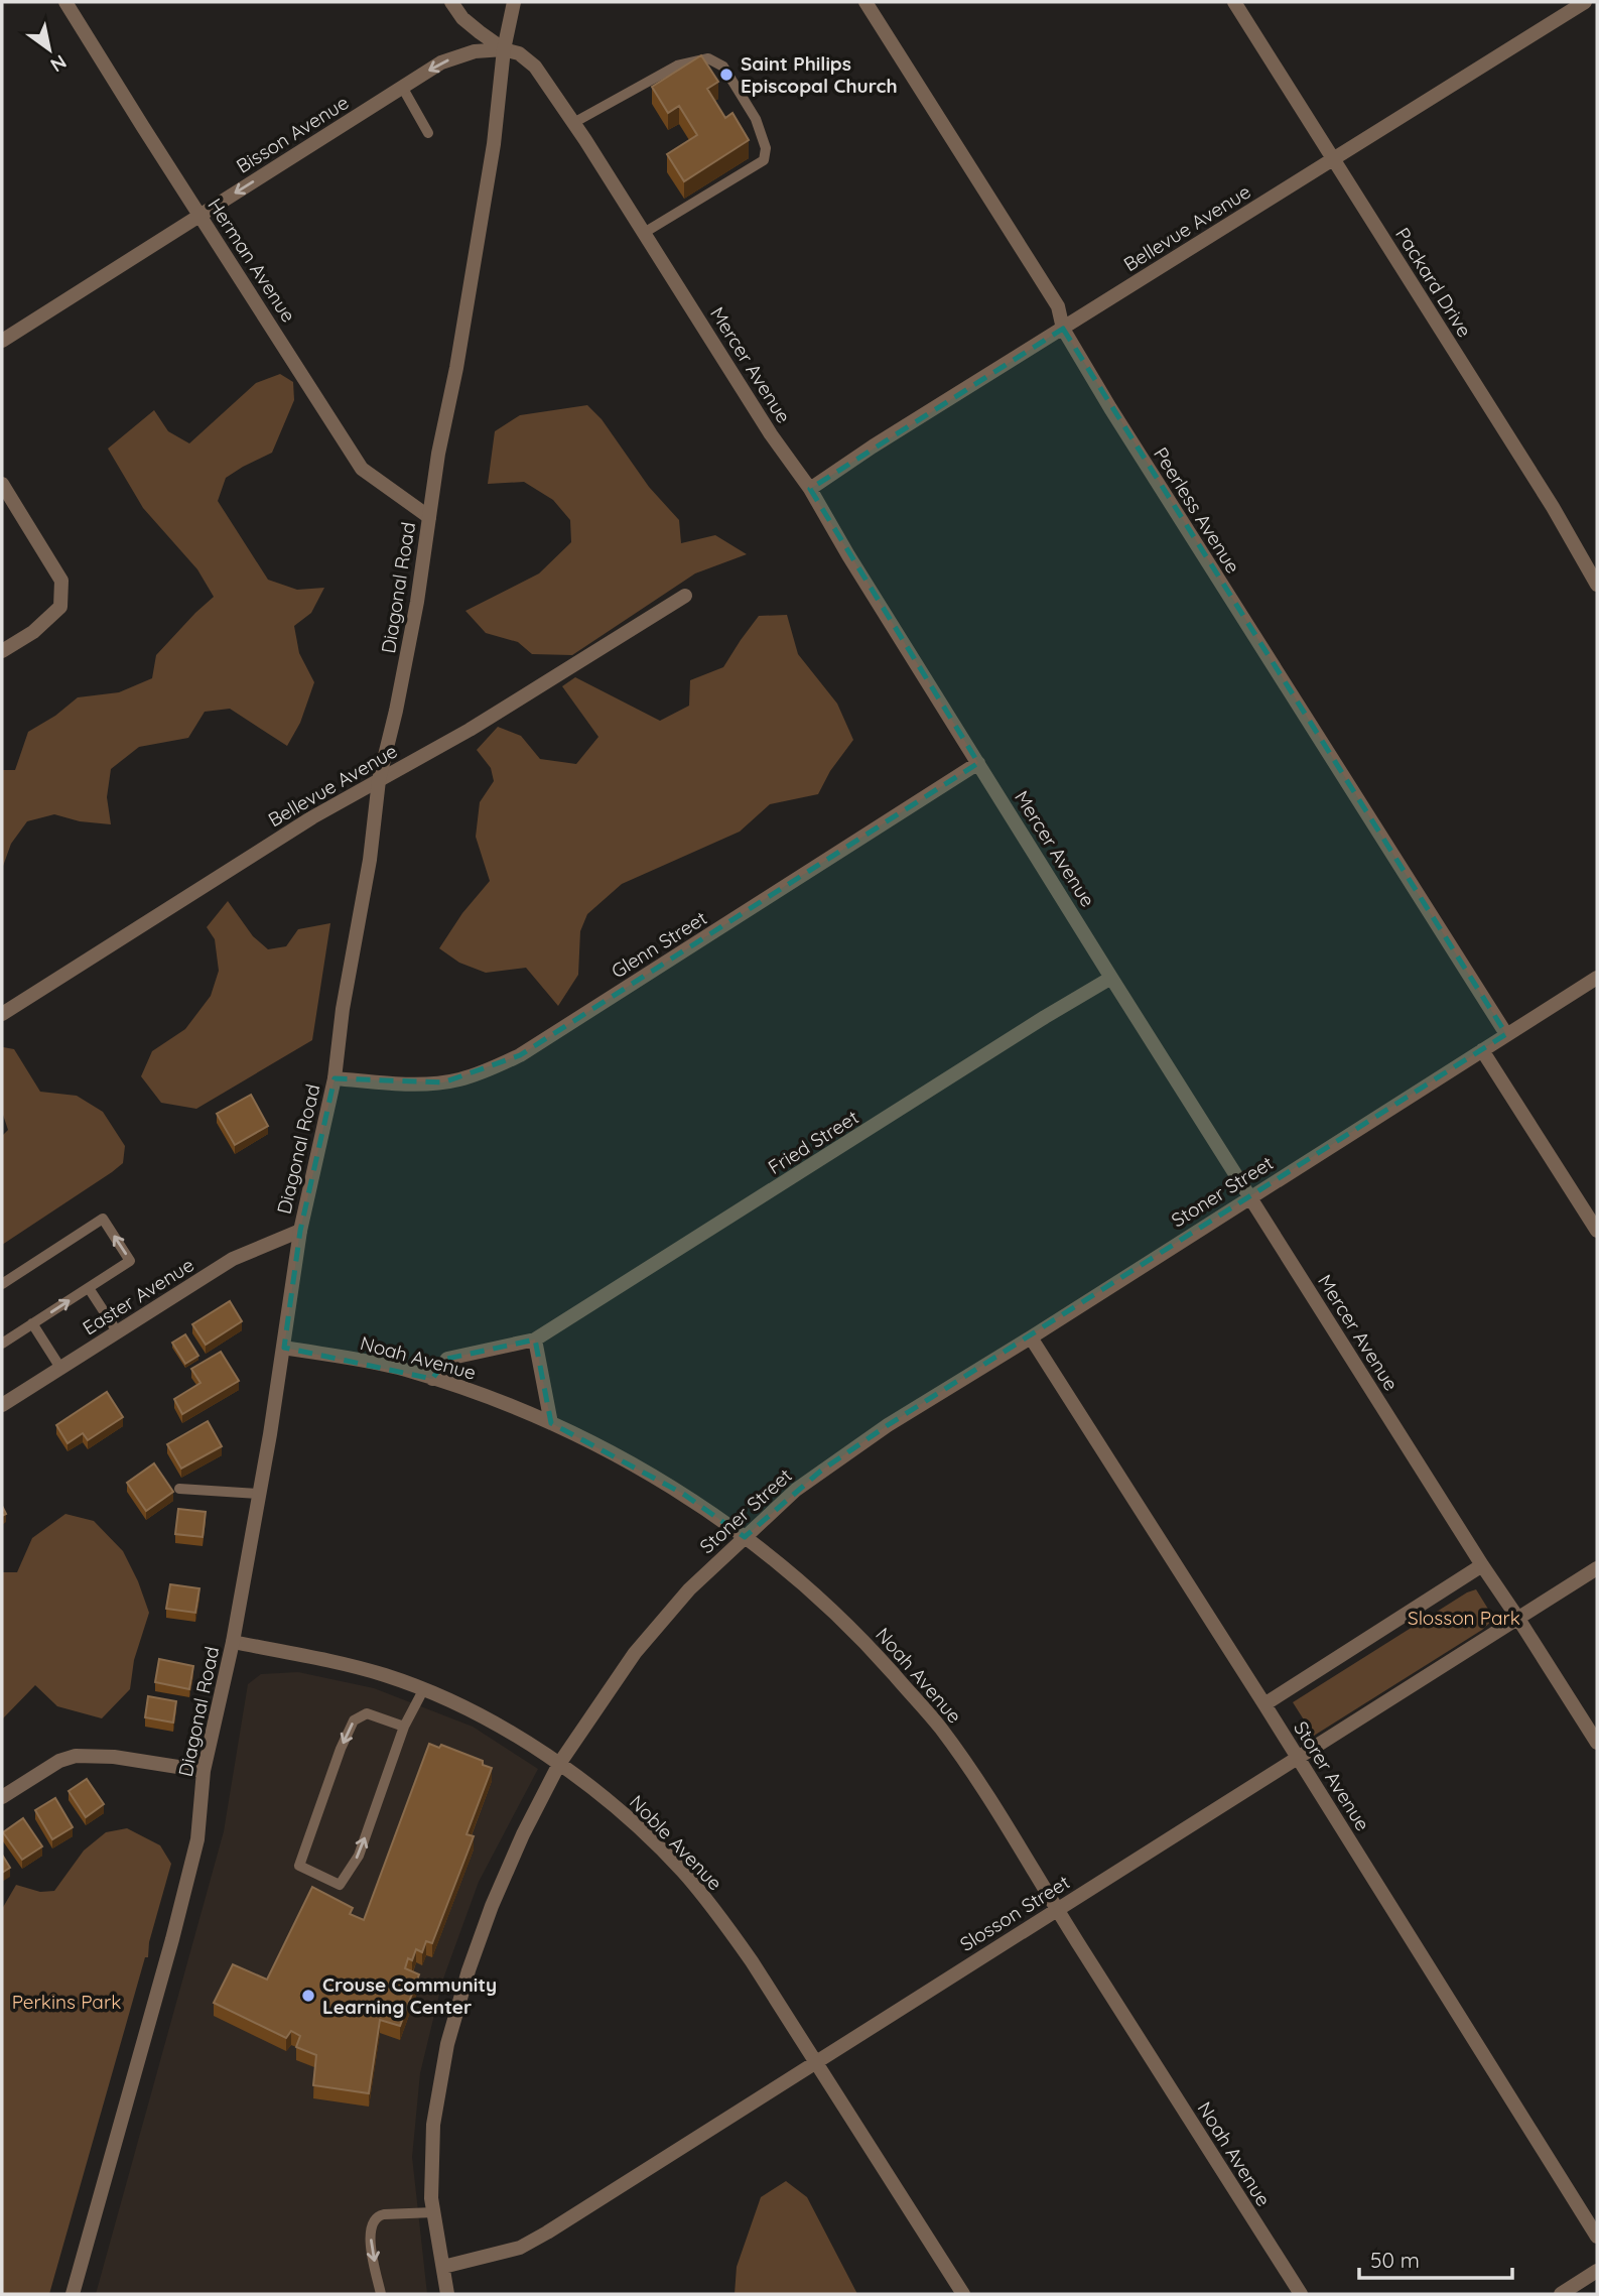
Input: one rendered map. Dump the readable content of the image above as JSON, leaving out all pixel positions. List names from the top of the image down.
{
  "streets": {
    "street": [
      "Bisson Avenue",
      "Bellevue Avenue",
      "Herman Avenue",
      "Packard Drive",
      "Mercer Avenue",
      "Peerless Avenue",
      "Diagonal Road",
      "Glenn Street",
      "Fried Street",
      "Stoner Street",
      "Easter Avenue",
      "Noah Avenue",
      "Storer Avenue",
      "Noble Avenue",
      "Slosson Street"
    ]
  },
  "crossings": [
    ["Bisson Avenue", "Herman Avenue"],
    ["Bisson Avenue", "Mercer Avenue"],
    ["Bisson Avenue", "Diagonal Road"],
    ["Bellevue Avenue", "Packard Drive"],
    ["Bellevue Avenue", "Mercer Avenue"],
    ["Bellevue Avenue", "Peerless Avenue"],
    ["Bellevue Avenue", "Diagonal Road"],
    ["Herman Avenue", "Diagonal Road"],
    ["Mercer Avenue", "Diagonal Road"],
    ["Mercer Avenue", "Glenn Street"],
    ["Mercer Avenue", "Fried Street"],
    ["Mercer Avenue", "Stoner Street"],
    ["Mercer Avenue", "Slosson Street"],
    ["Peerless Avenue", "Stoner Street"],
    ["Diagonal Road", "Glenn Street"],
    ["Diagonal Road", "Easter Avenue"],
    ["Diagonal Road", "Noah Avenue"],
    ["Diagonal Road", "Noble Avenue"],
    ["Fried Street", "Noah Avenue"],
    ["Stoner Street", "Noah Avenue"],
    ["Stoner Street", "Storer Avenue"],
    ["Stoner Street", "Noble Avenue"],
    ["Stoner Street", "Slosson Street"],
    ["Noah Avenue", "Slosson Street"],
    ["Storer Avenue", "Slosson Street"],
    ["Noble Avenue", "Slosson Street"]
  ],
  "one_way": ["Bisson Avenue"],
  "parks": ["Slosson Park", "Perkins Park"],
  "places": ["Saint Philips Episcopal Church", "Crouse Community Learning Center"],
  "scale_bar": "50 m",
  "north": "bottom right"
}
